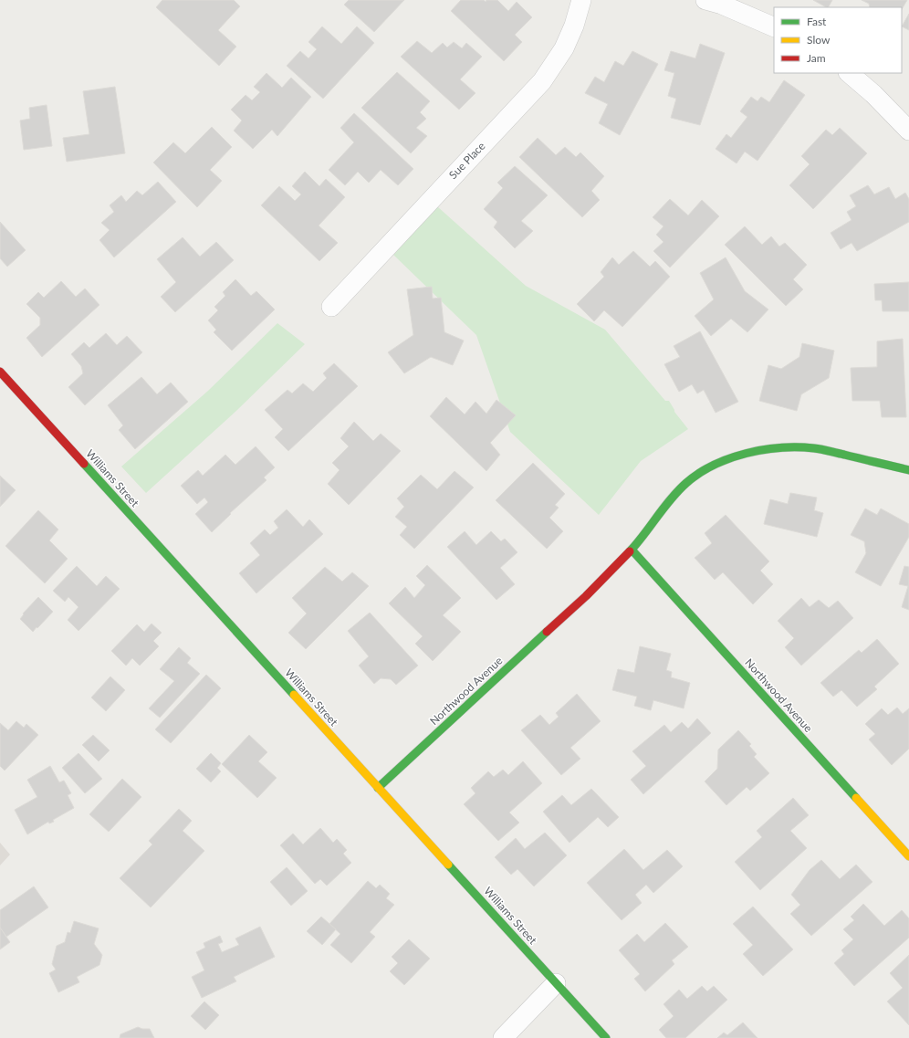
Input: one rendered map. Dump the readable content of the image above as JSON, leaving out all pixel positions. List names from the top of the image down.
{
  "streets": {
    "street": ["Sue Place", "Williams Street", "Northwood Avenue"]
  },
  "crossings": [
    ["Williams Street", "Northwood Avenue"]
  ],
  "legend": ["Fast", "Slow", "Jam"]
}
